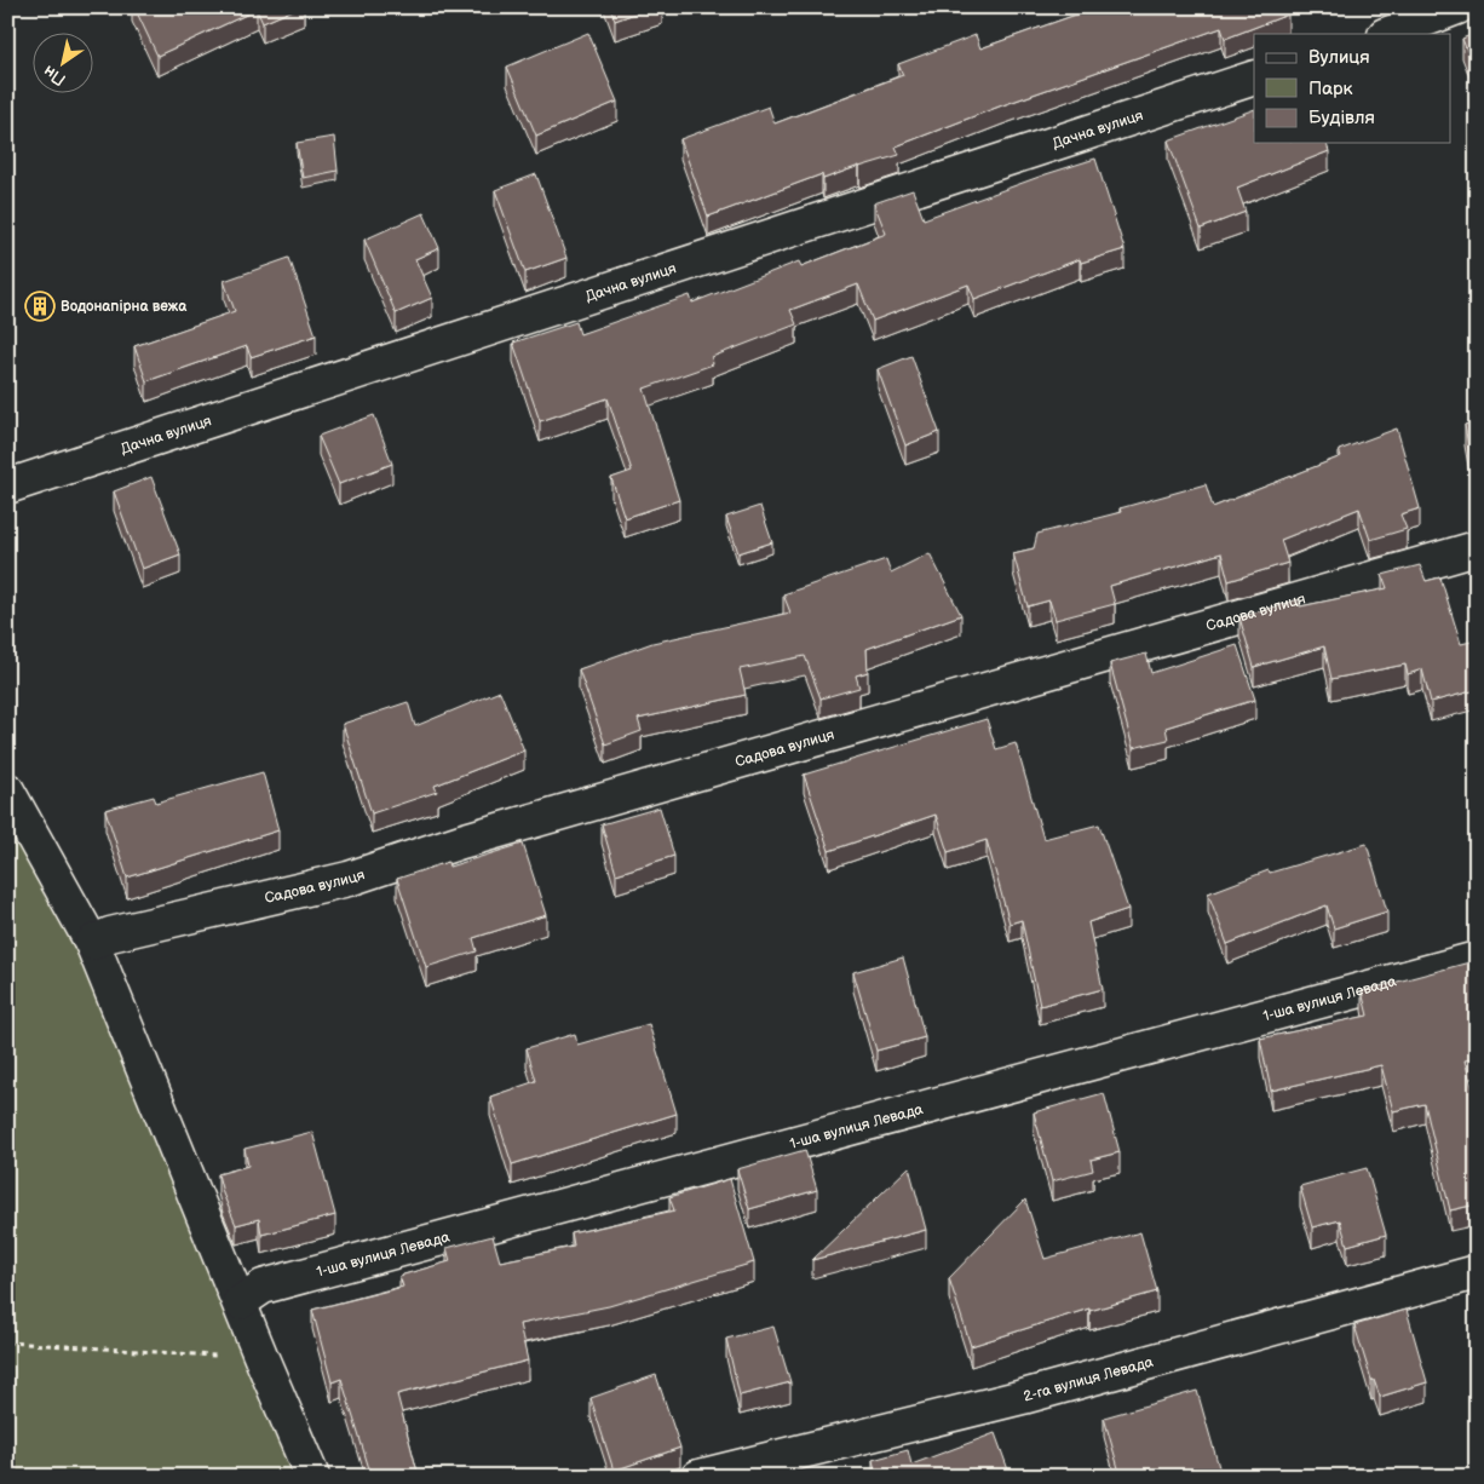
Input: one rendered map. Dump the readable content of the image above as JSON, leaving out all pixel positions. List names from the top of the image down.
{
  "streets": {
    "street": [
      "Дачна вулиця",
      "Садова вулиця",
      "1-ша вулиця Левада",
      "2-га вулиця Левада"
    ]
  },
  "places": {
    "building": ["Водонапірна вежа"]
  },
  "legend": ["Вулиця", "Парк", "Будівля"],
  "north": "bottom left"
}
